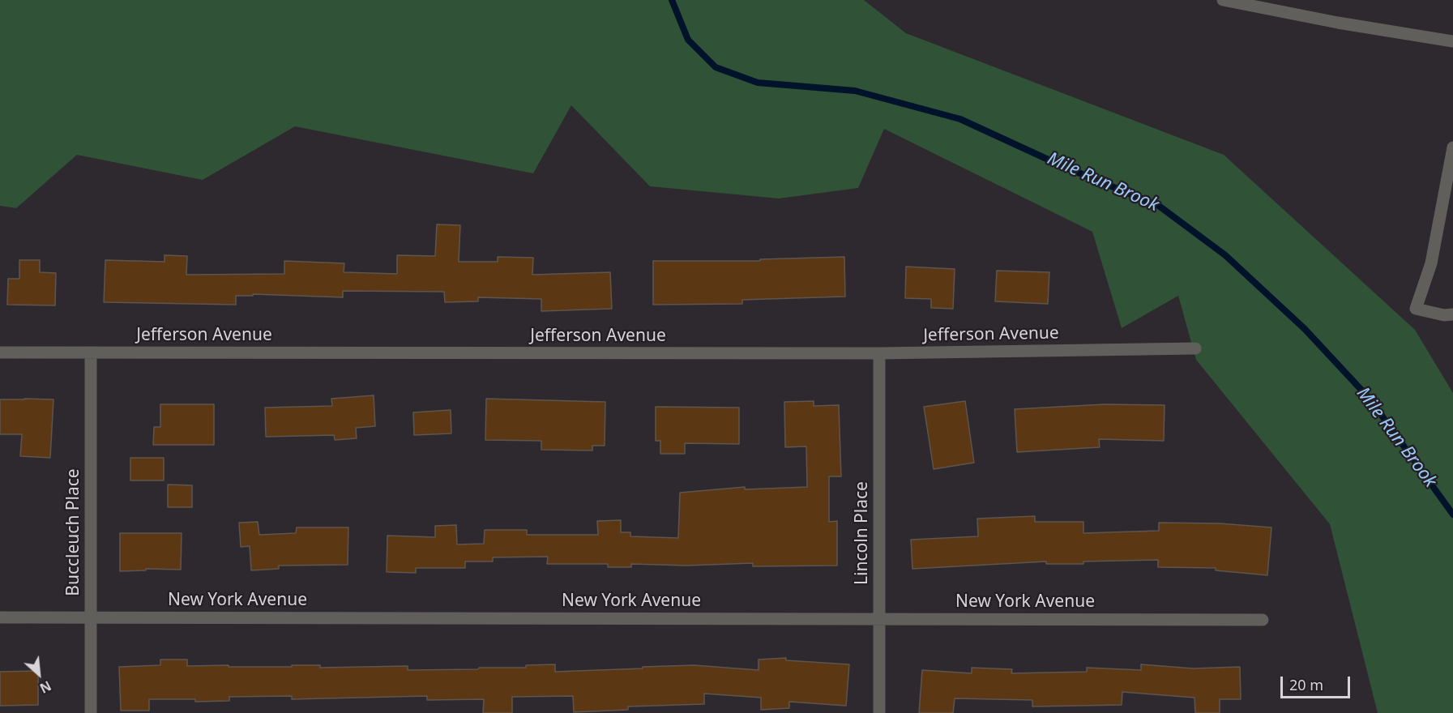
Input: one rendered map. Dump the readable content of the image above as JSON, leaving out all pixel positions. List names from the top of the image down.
{
  "streets": {
    "street": [
      "Jefferson Avenue",
      "Buccleuch Place",
      "Lincoln Place",
      "New York Avenue"
    ]
  },
  "crossings": [
    ["Jefferson Avenue", "Buccleuch Place"],
    ["Jefferson Avenue", "Lincoln Place"],
    ["Buccleuch Place", "New York Avenue"],
    ["Lincoln Place", "New York Avenue"]
  ],
  "water": ["Mile Run Brook"],
  "scale_bar": "20 m",
  "north": "bottom right"
}
